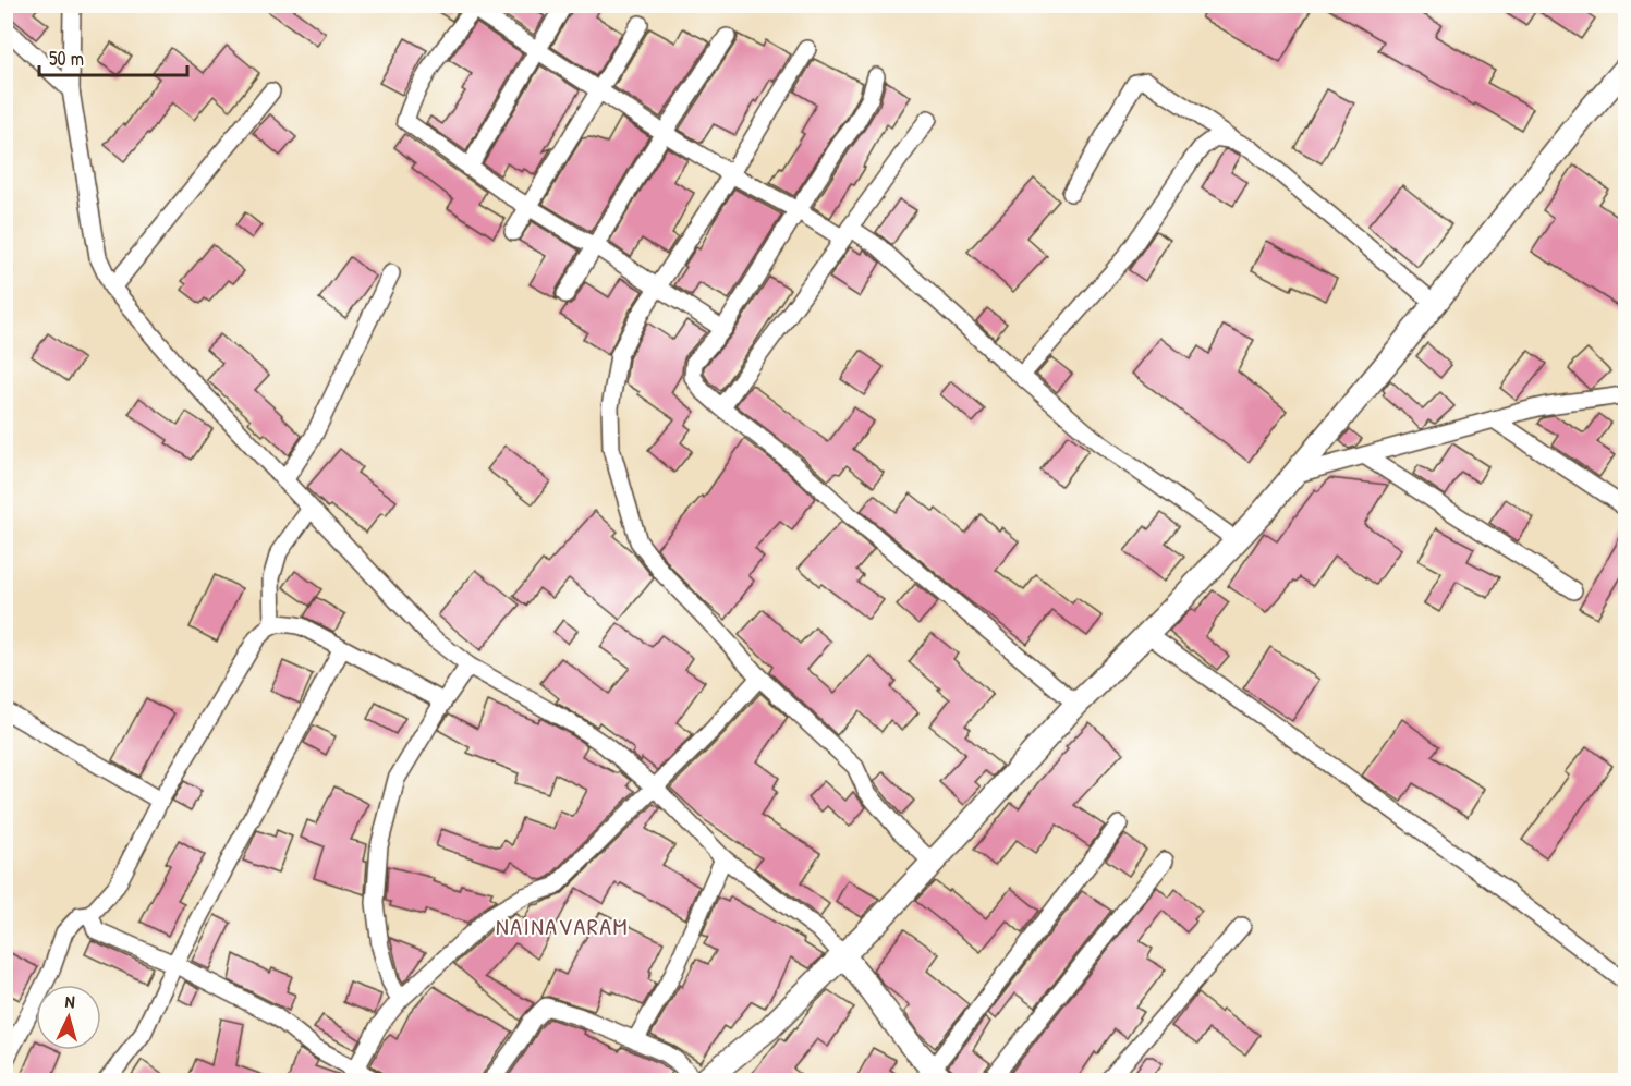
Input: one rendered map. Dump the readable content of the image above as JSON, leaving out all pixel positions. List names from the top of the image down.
{
  "districts": ["NAINAVARAM"],
  "scale_bar": "50 m",
  "north": "top"
}
